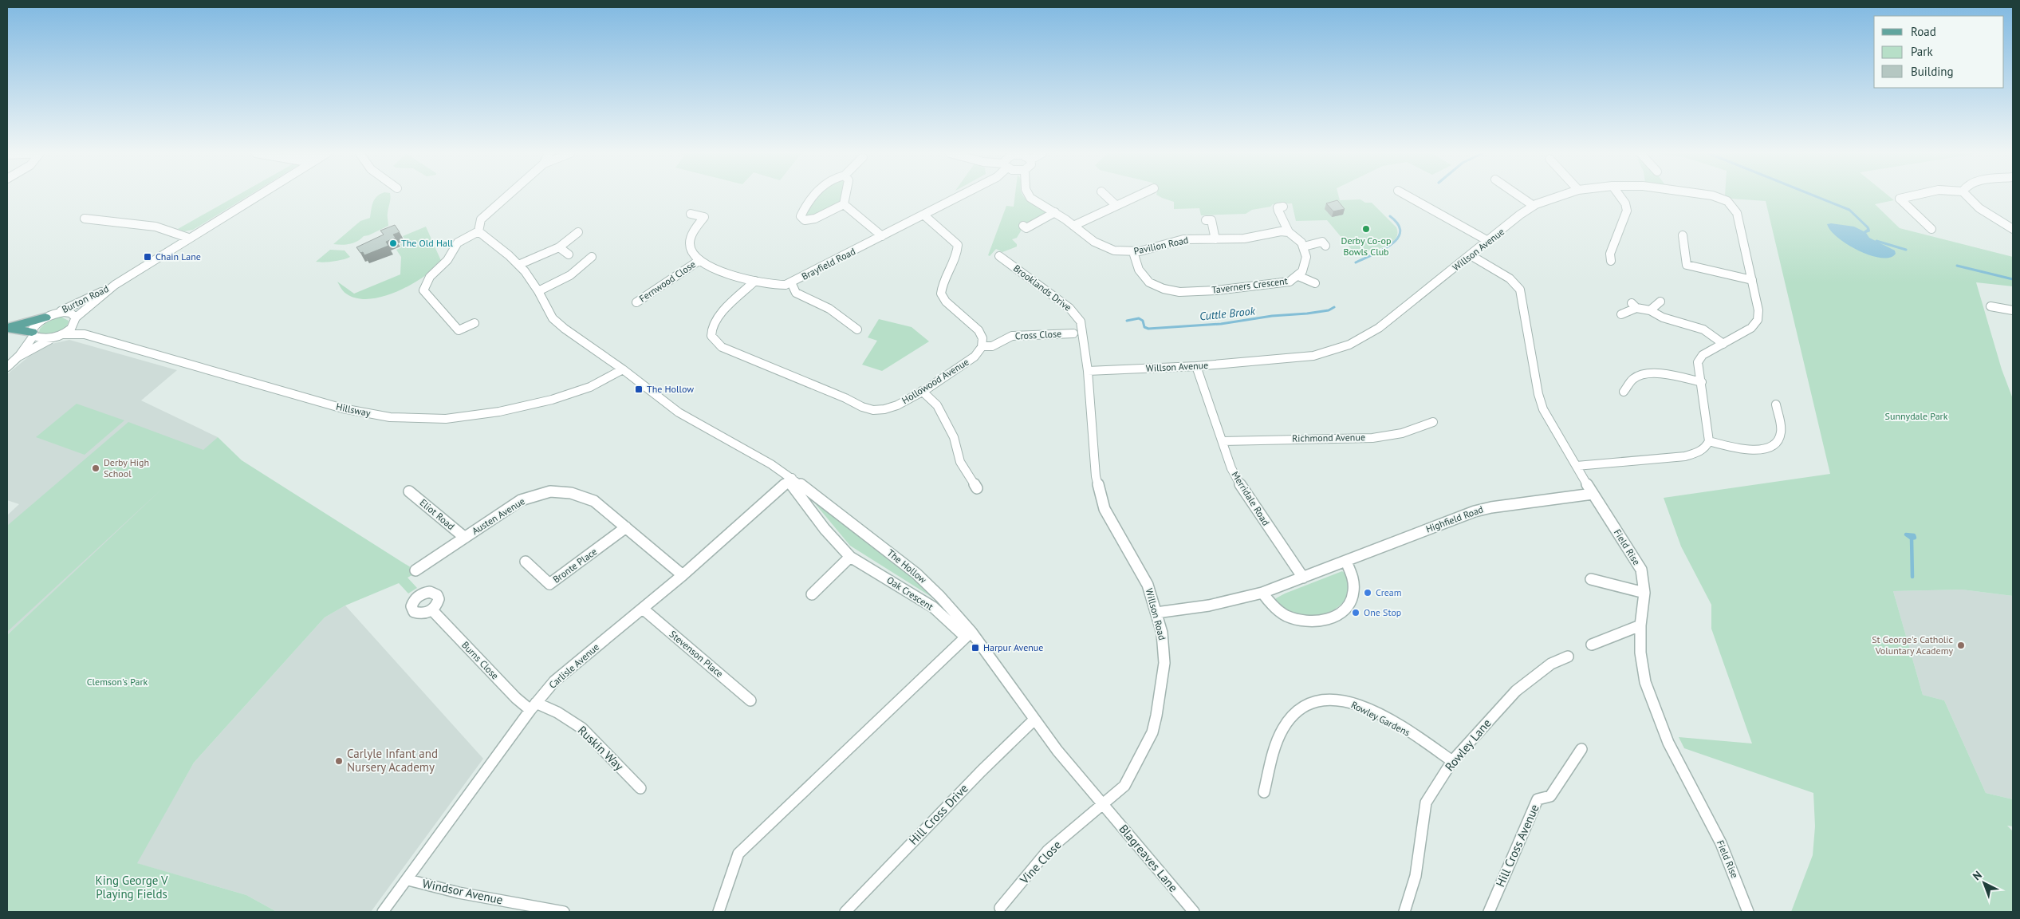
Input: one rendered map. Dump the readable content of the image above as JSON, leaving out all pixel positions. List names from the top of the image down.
{
  "streets": {
    "street": [
      "Pavilion Road",
      "Willson Avenue",
      "Brayfield Road",
      "Fernwood Close",
      "Taverners Crescent",
      "Brooklands Drive",
      "Burton Road",
      "Cross Close",
      "Hollowood Avenue",
      "Hillsway",
      "Richmond Avenue",
      "Merridale Road",
      "Eliot Road",
      "Austen Avenue",
      "Highfield Road",
      "Field Rise",
      "Bronte Place",
      "The Hollow",
      "Oak Crescent",
      "Willson Road",
      "Stevenson Place",
      "Burns Close",
      "Carlisle Avenue",
      "Rowley Gardens",
      "Rowley Lane",
      "Ruskin Way",
      "Hill Cross Drive",
      "Hill Cross Avenue",
      "Blagreaves Lane",
      "Vine Close",
      "Windsor Avenue"
    ]
  },
  "crossings": [
    ["Pavilion Road", "Taverners Crescent"],
    ["Willson Avenue", "Brooklands Drive"],
    ["Willson Avenue", "Merridale Road"],
    ["Willson Avenue", "Field Rise"],
    ["Willson Avenue", "Willson Road"],
    ["Brayfield Road", "Fernwood Close"],
    ["Brayfield Road", "Hollowood Avenue"],
    ["Brooklands Drive", "Willson Road"],
    ["Burton Road", "Hillsway"],
    ["Cross Close", "Hollowood Avenue"],
    ["Hillsway", "The Hollow"],
    ["Richmond Avenue", "Merridale Road"],
    ["Merridale Road", "Highfield Road"],
    ["Eliot Road", "Austen Avenue"],
    ["Austen Avenue", "Bronte Place"],
    ["Austen Avenue", "Carlisle Avenue"],
    ["Highfield Road", "Field Rise"],
    ["Highfield Road", "Willson Road"],
    ["The Hollow", "Oak Crescent"],
    ["The Hollow", "Willson Road"],
    ["The Hollow", "Carlisle Avenue"],
    ["The Hollow", "Hill Cross Drive"],
    ["The Hollow", "Blagreaves Lane"],
    ["The Hollow", "Vine Close"],
    ["Oak Crescent", "Carlisle Avenue"],
    ["Willson Road", "Blagreaves Lane"],
    ["Willson Road", "Vine Close"],
    ["Stevenson Place", "Carlisle Avenue"],
    ["Burns Close", "Carlisle Avenue"],
    ["Burns Close", "Ruskin Way"],
    ["Carlisle Avenue", "Ruskin Way"],
    ["Carlisle Avenue", "Windsor Avenue"],
    ["Rowley Gardens", "Rowley Lane"],
    ["Blagreaves Lane", "Vine Close"]
  ],
  "water": ["Cuttle Brook"],
  "parks": ["Sunnydale Park", "Clemson's Park", "King George V Playing Fields"],
  "places": {
    "other": [
      "Derby Co-op Bowls Club",
      "The Old Hall",
      "Derby High School",
      "Cream",
      "One Stop",
      "St George's Catholic Voluntary Academy",
      "Carlyle Infant and Nursery Academy"
    ],
    "transit": ["Chain Lane", "The Hollow", "Harpur Avenue"]
  },
  "legend": ["Road", "Park", "Building"],
  "north": "top left"
}
